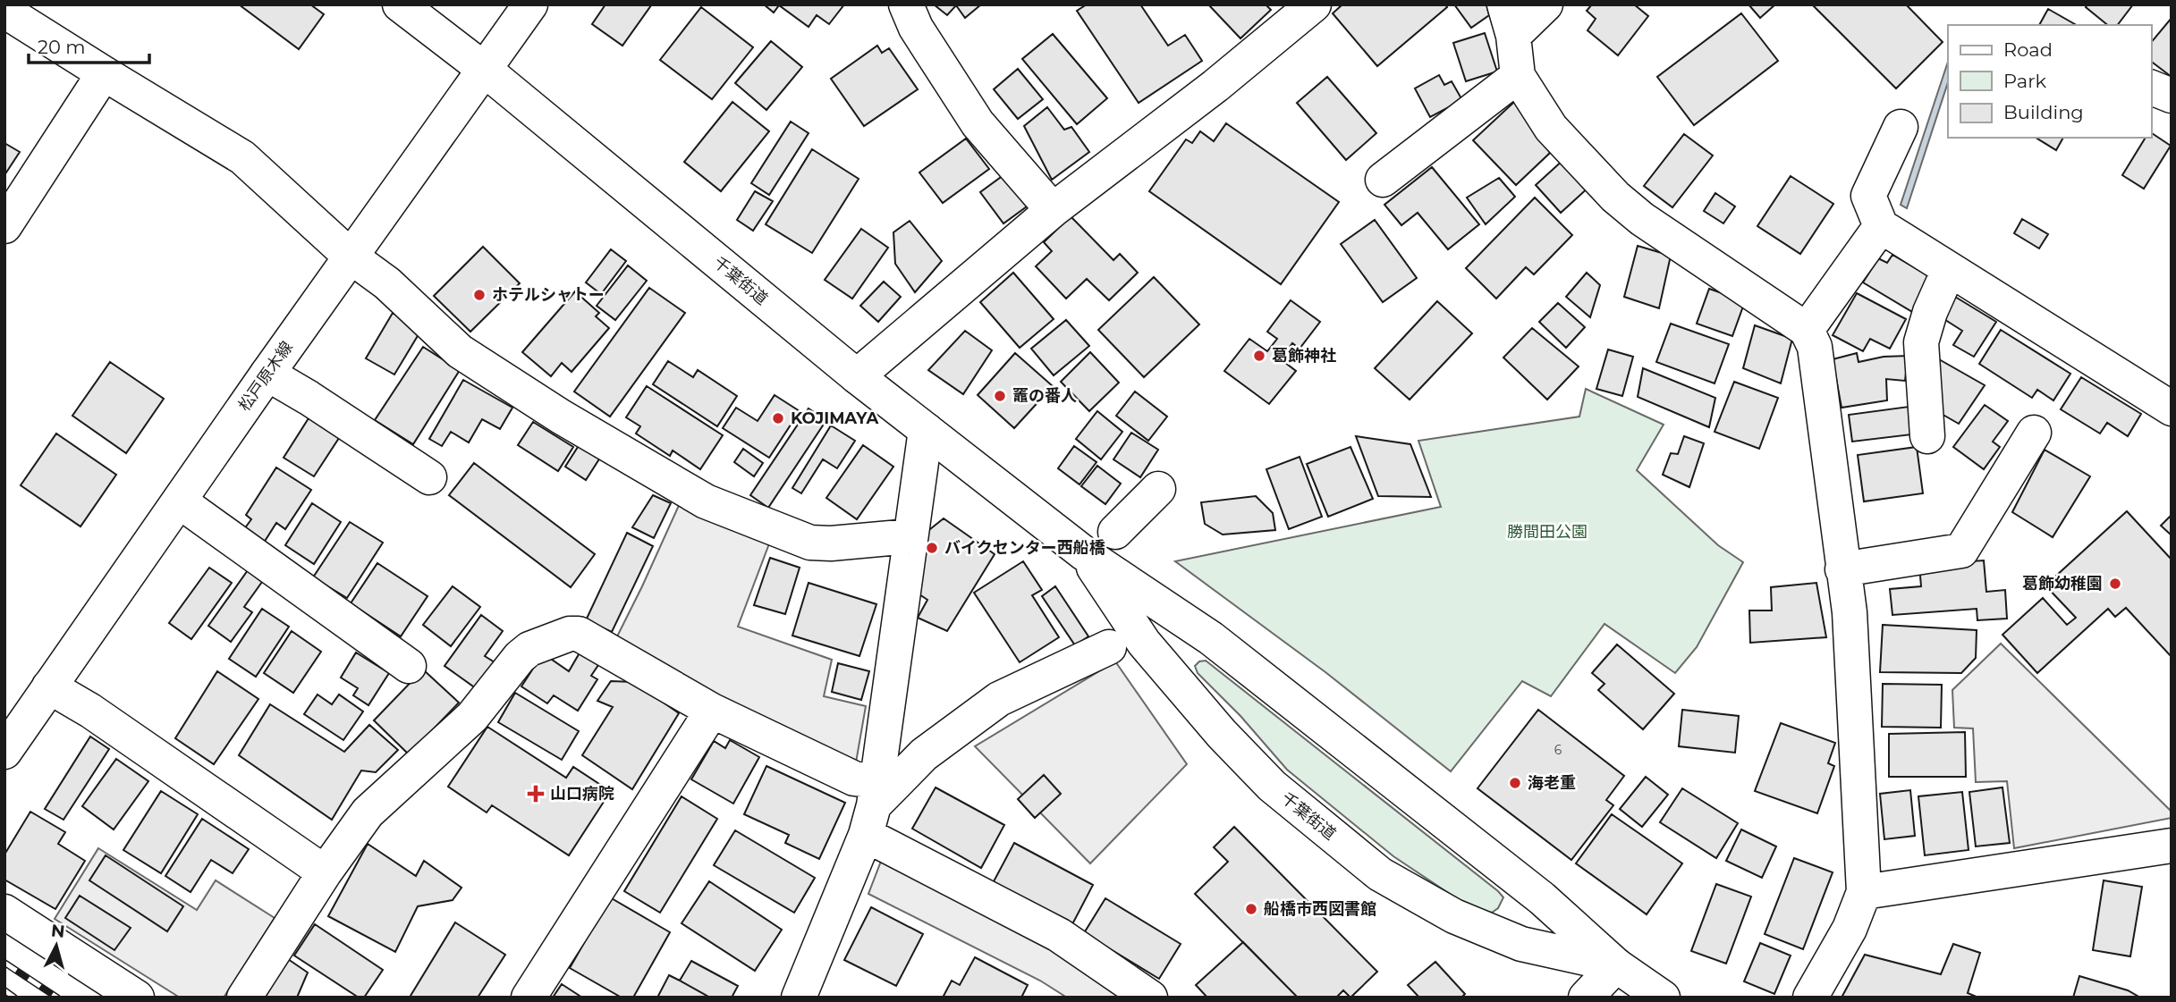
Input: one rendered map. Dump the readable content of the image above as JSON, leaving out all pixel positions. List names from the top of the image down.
{
  "streets": {
    "main road": ["千葉街道", "松戸原木線"]
  },
  "crossings": [
    ["千葉街道", "松戸原木線"]
  ],
  "parks": ["勝間田公園"],
  "places": {
    "other": [
      "ホテルシャトー",
      "葛飾神社",
      "竈の番人",
      "KOJIMAYA",
      "バイクセンター西船橋",
      "葛飾幼稚園",
      "海老重",
      "船橋市西図書館"
    ],
    "health": ["山口病院"]
  },
  "house_numbers": ["6"],
  "legend": ["Road", "Park", "Building"],
  "scale_bar": "20 m",
  "north": "top"
}
